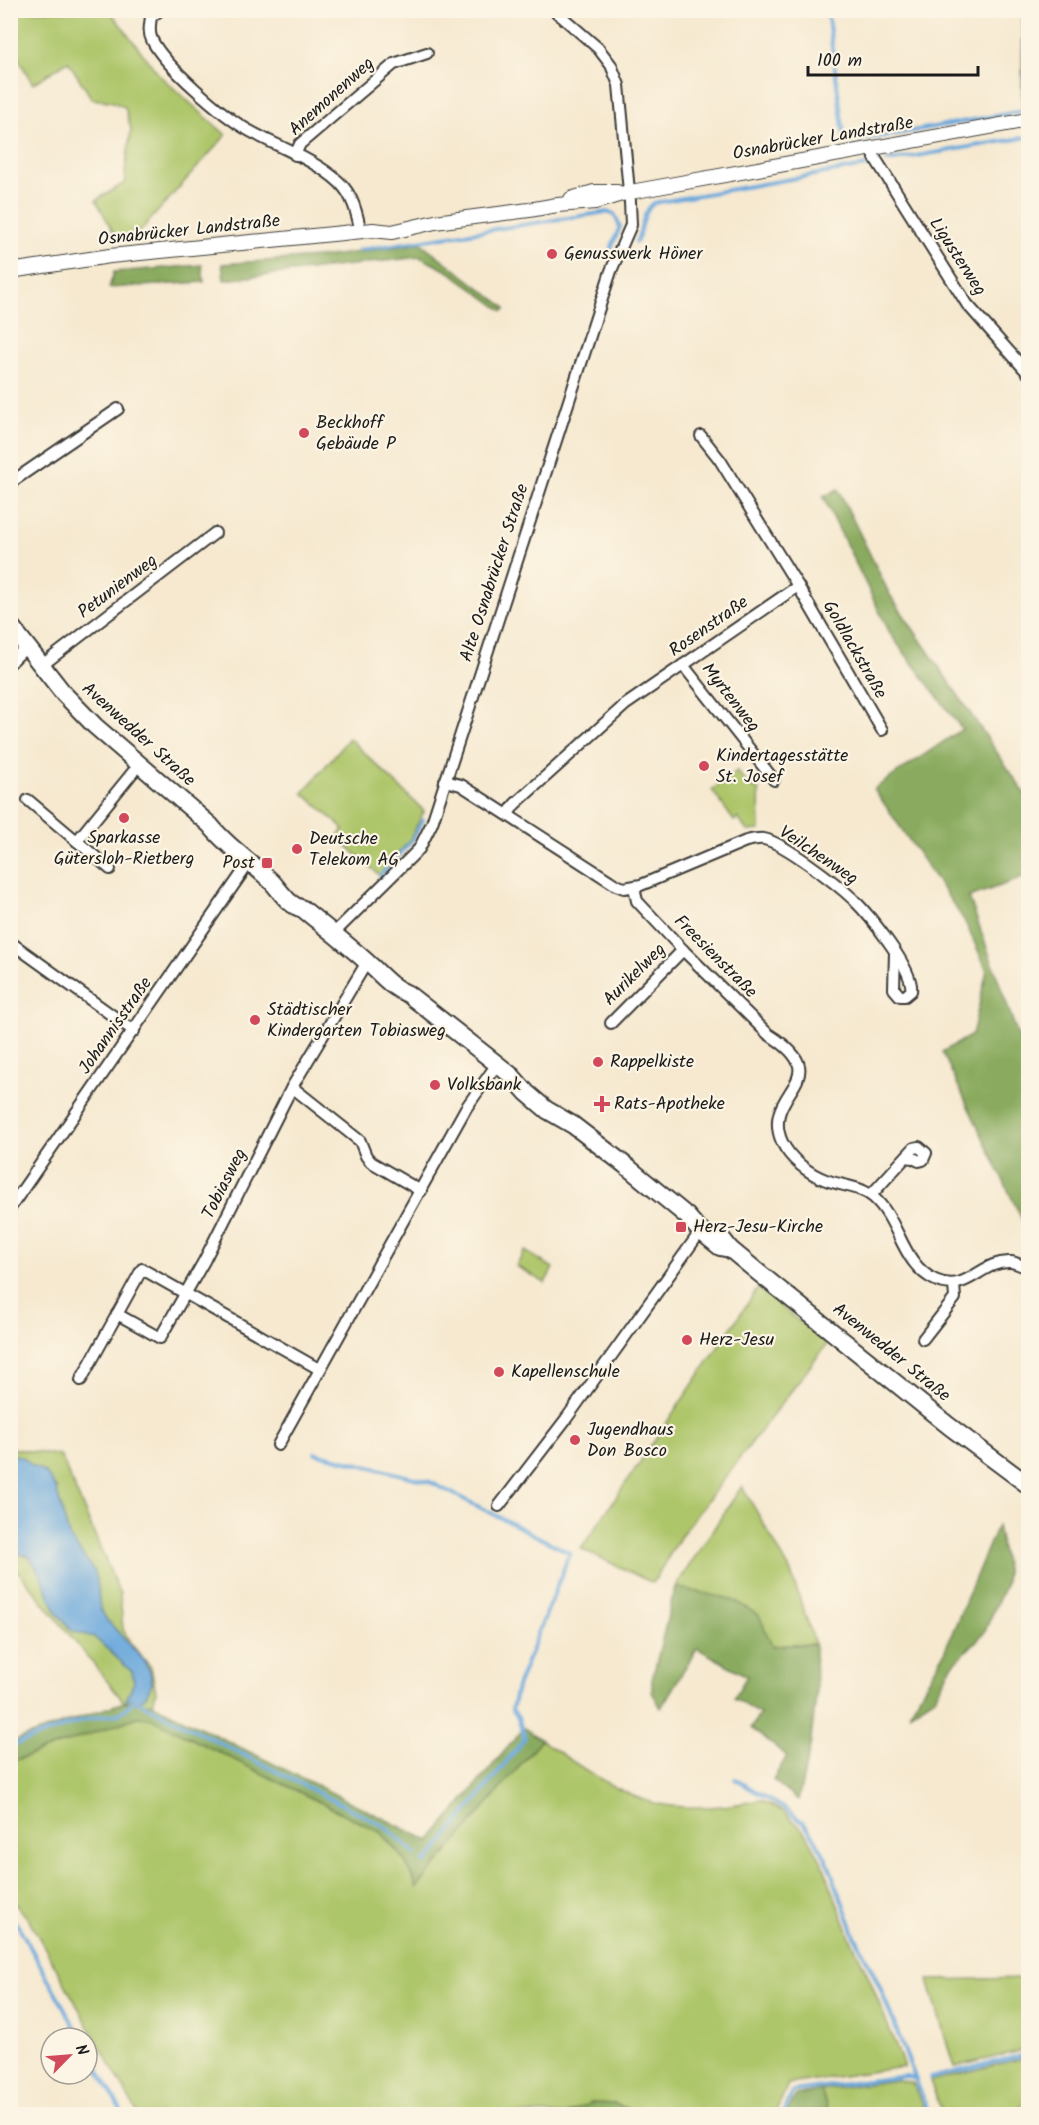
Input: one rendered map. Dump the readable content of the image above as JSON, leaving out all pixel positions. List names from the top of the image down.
{
  "streets": {
    "main road": ["Avenwedder Straße"],
    "street": [
      "Anemonenweg",
      "Osnabrücker Landstraße",
      "Ligusterweg",
      "Alte Osnabrücker Straße",
      "Petunienweg",
      "Rosenstraße",
      "Goldlackstraße",
      "Myrtenweg",
      "Veilchenweg",
      "Freesienstraße",
      "Aurikelweg",
      "Johannisstraße",
      "Tobiasweg"
    ]
  },
  "crossings": [
    ["Anemonenweg", "Osnabrücker Landstraße"],
    ["Osnabrücker Landstraße", "Ligusterweg"],
    ["Osnabrücker Landstraße", "Alte Osnabrücker Straße"],
    ["Alte Osnabrücker Straße", "Avenwedder Straße"],
    ["Petunienweg", "Avenwedder Straße"],
    ["Rosenstraße", "Goldlackstraße"],
    ["Rosenstraße", "Myrtenweg"],
    ["Avenwedder Straße", "Johannisstraße"],
    ["Avenwedder Straße", "Tobiasweg"],
    ["Veilchenweg", "Freesienstraße"],
    ["Freesienstraße", "Aurikelweg"]
  ],
  "places": {
    "other": [
      "Genusswerk Höner",
      "Beckhoff Gebäude P",
      "Kindertagesstätte St. Josef",
      "Sparkasse Gütersloh-Rietberg",
      "Deutsche Telekom AG",
      "Städtischer Kindergarten Tobiasweg",
      "Rappelkiste",
      "Volksbank",
      "Herz-Jesu",
      "Kapellenschule",
      "Jugendhaus Don Bosco"
    ],
    "transit": ["Post", "Herz-Jesu-Kirche"],
    "health": ["Rats-Apotheke"]
  },
  "scale_bar": "100 m",
  "north": "top right"
}
